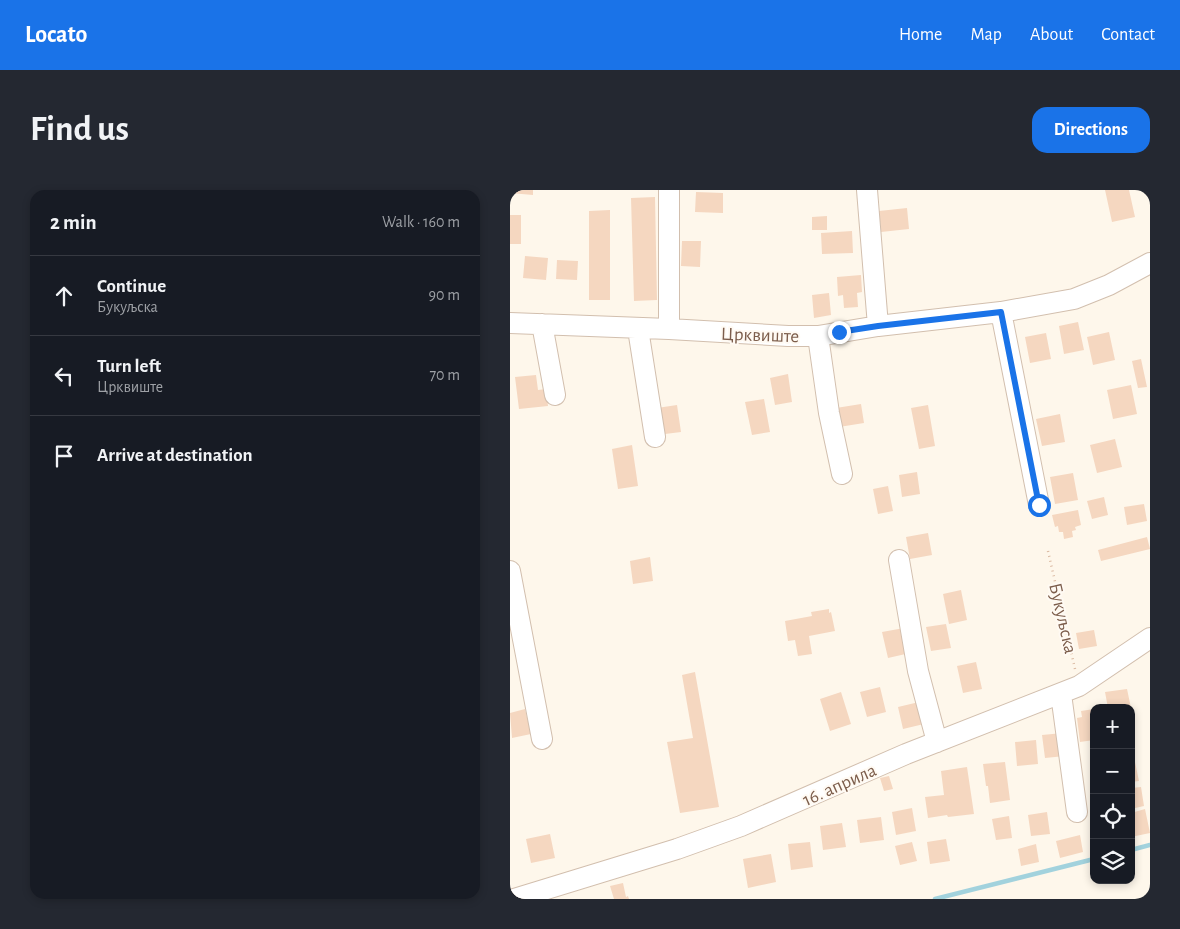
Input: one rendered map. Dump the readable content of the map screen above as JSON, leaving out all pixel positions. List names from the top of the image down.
{
  "streets": {
    "street": ["Црквиште", "16. априла"],
    "path": ["Букуљска"]
  },
  "crossings": [
    ["Букуљска", "16. априла"]
  ],
  "page": {
    "header": "Locato",
    "nav": [
      "Home",
      "Map",
      "About",
      "Contact"
    ],
    "buttons": "Directions",
    "title": "Find us",
    "heading": ["2 min", "Walk · 160 m"],
    "list": [
      ["Continue", "Букуљска", "90 m"],
      ["Turn left", "Црквиште", "70 m"],
      "Arrive at destination"
    ],
    "map_buttons": ["+", "−"]
  }
}
